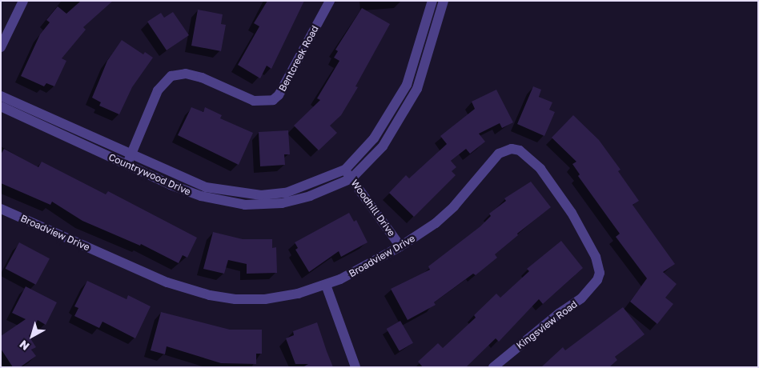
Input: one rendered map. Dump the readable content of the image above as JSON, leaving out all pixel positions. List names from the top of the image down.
{
  "streets": {
    "street": [
      "Bentcreek Road",
      "Countrywood Drive",
      "Woodhill Drive",
      "Broadview Drive",
      "Kingsview Road"
    ]
  },
  "crossings": [
    ["Bentcreek Road", "Countrywood Drive"],
    ["Countrywood Drive", "Woodhill Drive"],
    ["Woodhill Drive", "Broadview Drive"],
    ["Broadview Drive", "Kingsview Road"]
  ],
  "north": "bottom left"
}
